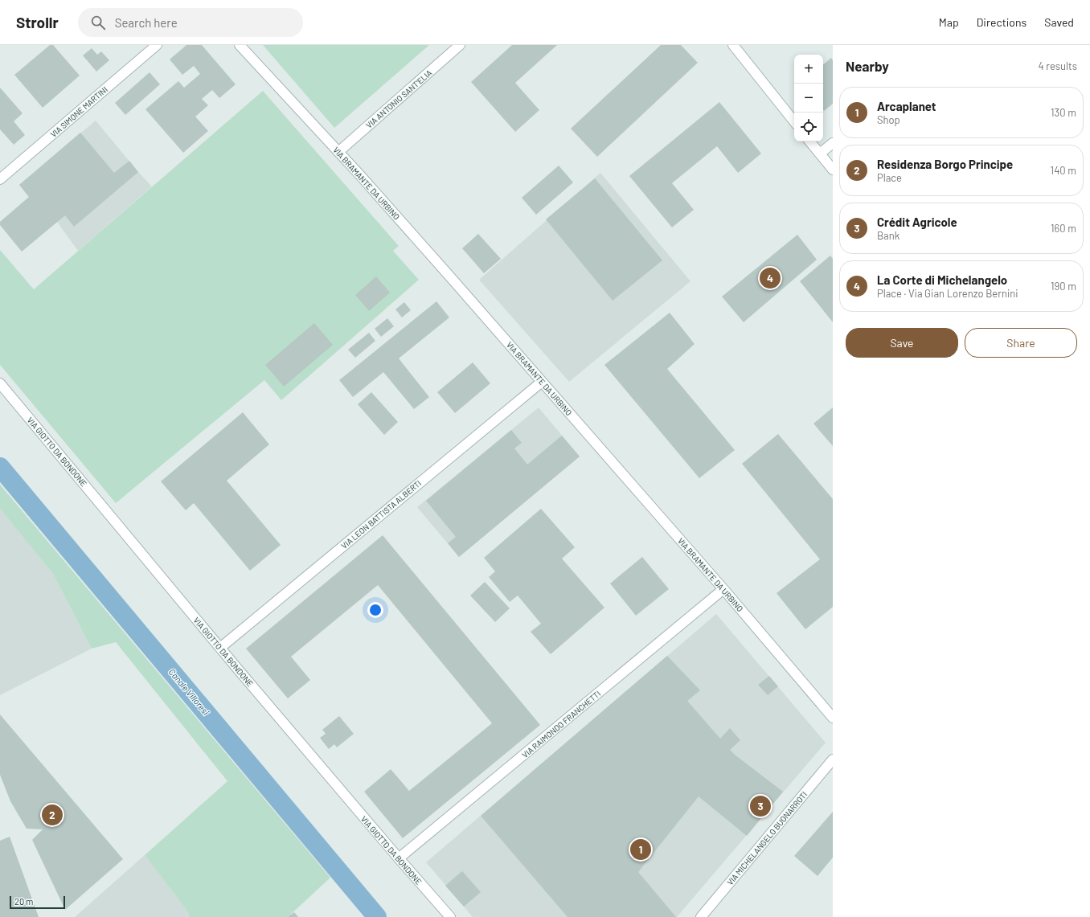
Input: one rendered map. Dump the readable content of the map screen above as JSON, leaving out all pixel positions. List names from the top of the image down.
{
  "streets": {
    "street": [
      "VIA ANTONIO SANT'ELIA",
      "VIA SIMONE MARTINI",
      "VIA BRAMANTE DA URBINO",
      "VIA GIOTTO DA BONDONE",
      "VIA LEON BATTISTA ALBERTI",
      "VIA RAIMONDO FRANCHETTI",
      "VIA MICHELANGELO BUONARROTI"
    ]
  },
  "crossings": [
    ["VIA ANTONIO SANT'ELIA", "VIA BRAMANTE DA URBINO"],
    ["VIA BRAMANTE DA URBINO", "VIA LEON BATTISTA ALBERTI"],
    ["VIA BRAMANTE DA URBINO", "VIA RAIMONDO FRANCHETTI"],
    ["VIA GIOTTO DA BONDONE", "VIA LEON BATTISTA ALBERTI"],
    ["VIA GIOTTO DA BONDONE", "VIA RAIMONDO FRANCHETTI"]
  ],
  "water": ["Canale Villoresi"],
  "scale_bar": "20 m",
  "page": {
    "header": "Strollr",
    "search": "Search here",
    "nav": ["Map", "Directions", "Saved"],
    "heading": ["Nearby", "4 results"],
    "map_buttons": ["+", "−"],
    "list": [
      {
        "mark": "1",
        "name": "Arcaplanet",
        "note": "Shop",
        "value": "130 m"
      },
      {
        "mark": "2",
        "name": "Residenza Borgo Principe",
        "note": "Place",
        "value": "140 m"
      },
      {
        "mark": "3",
        "name": "Crédit Agricole",
        "note": "Bank",
        "value": "160 m"
      },
      {
        "mark": "4",
        "name": "La Corte di Michelangelo",
        "note": "Place · Via Gian Lorenzo Bernini",
        "value": "190 m"
      }
    ],
    "pins": [
      "4",
      "3",
      "2",
      "1"
    ],
    "buttons": ["Save", "Share"],
    "scale": "20 m"
  }
}
